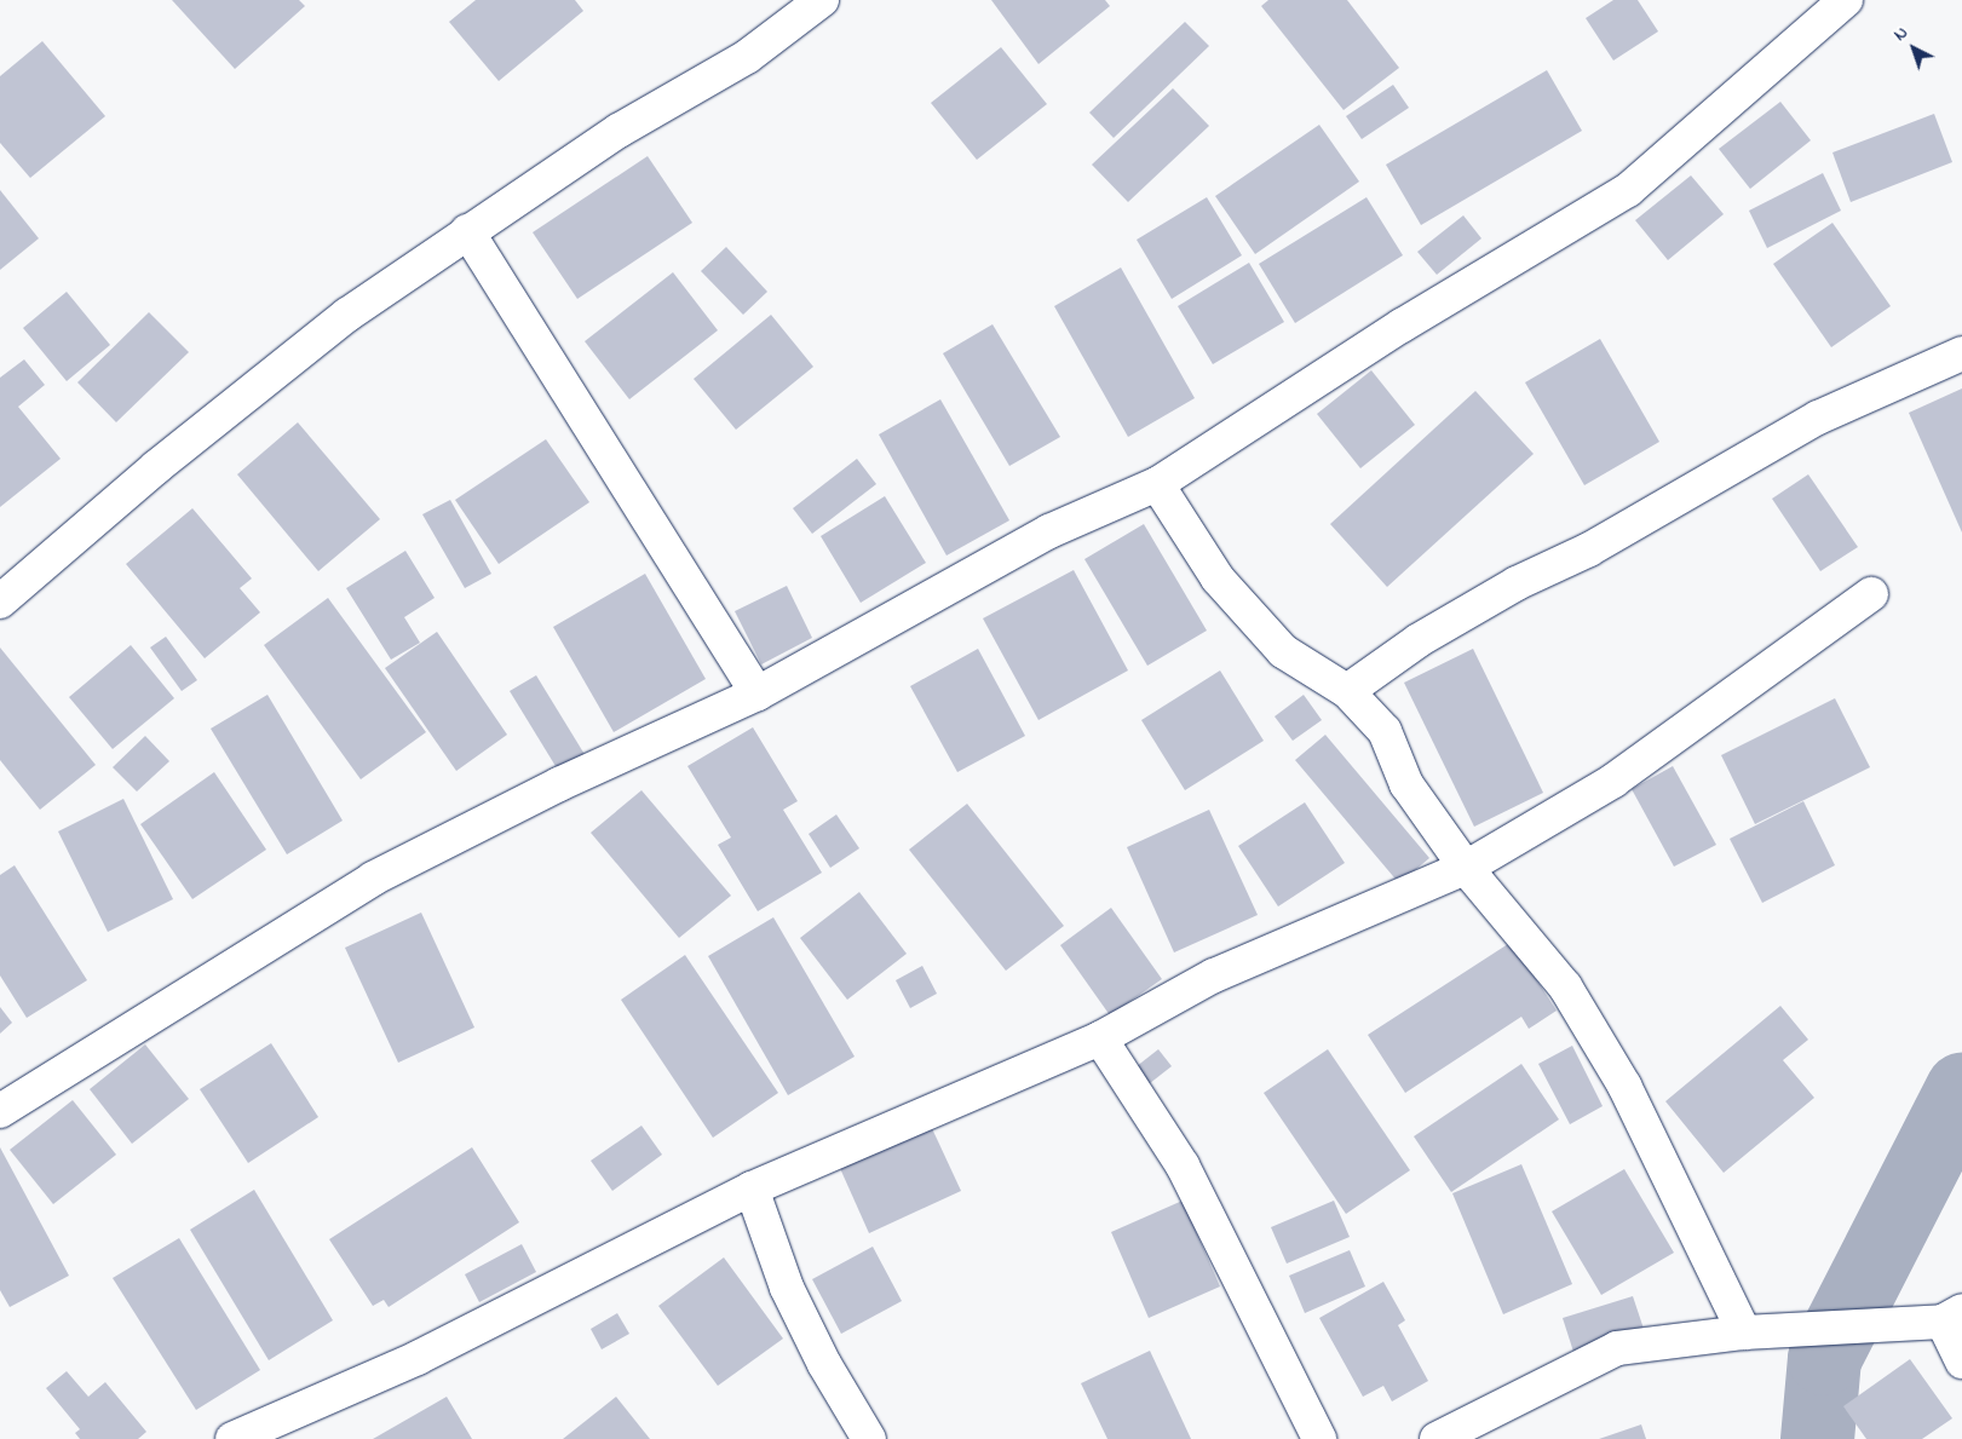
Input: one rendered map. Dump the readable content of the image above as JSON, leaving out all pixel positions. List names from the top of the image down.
{
  "north": "top left"
}
